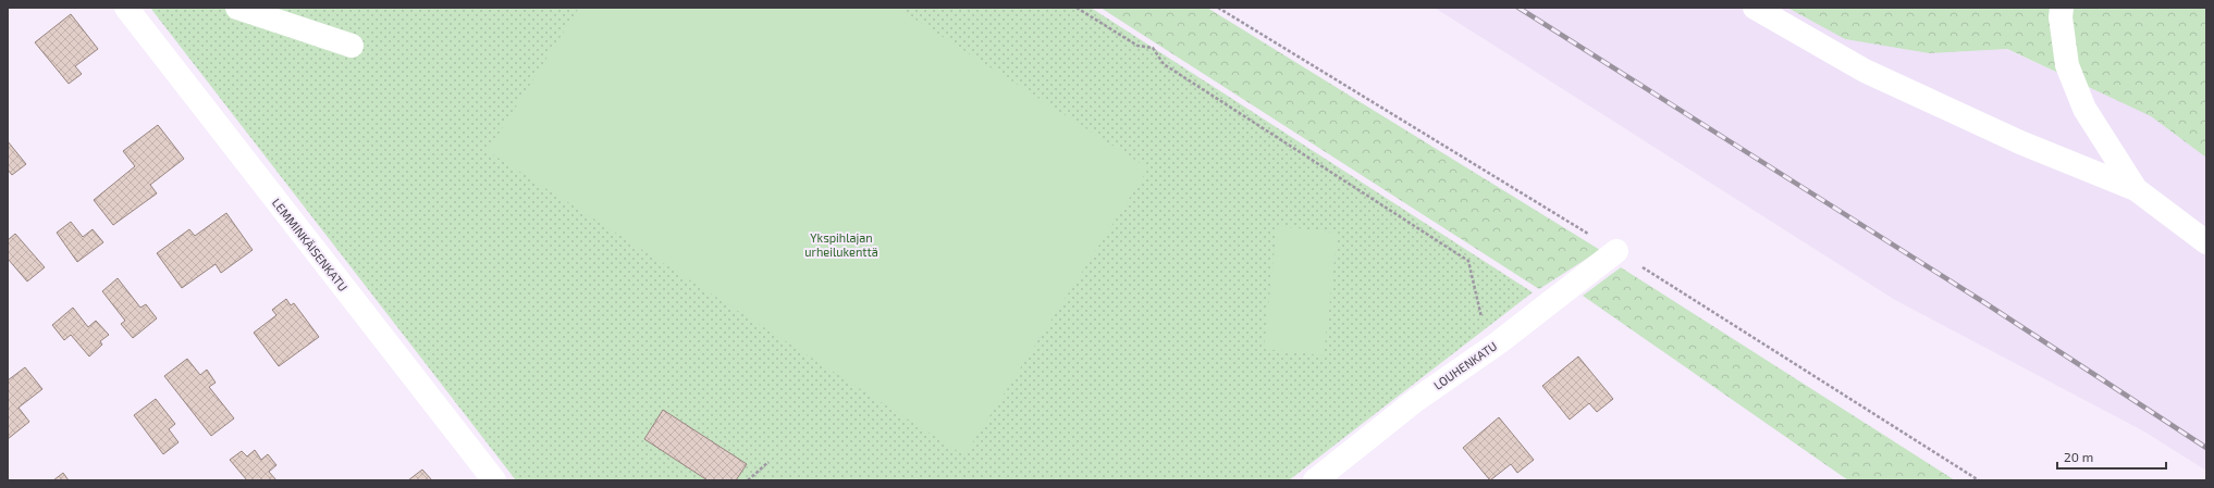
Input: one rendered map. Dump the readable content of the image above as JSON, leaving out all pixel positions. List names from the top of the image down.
{
  "streets": {
    "street": ["LEMMINKÄISENKATU", "LOUHENKATU"]
  },
  "parks": ["Ykspihlajan urheilukenttä"],
  "scale_bar": "20 m"
}
